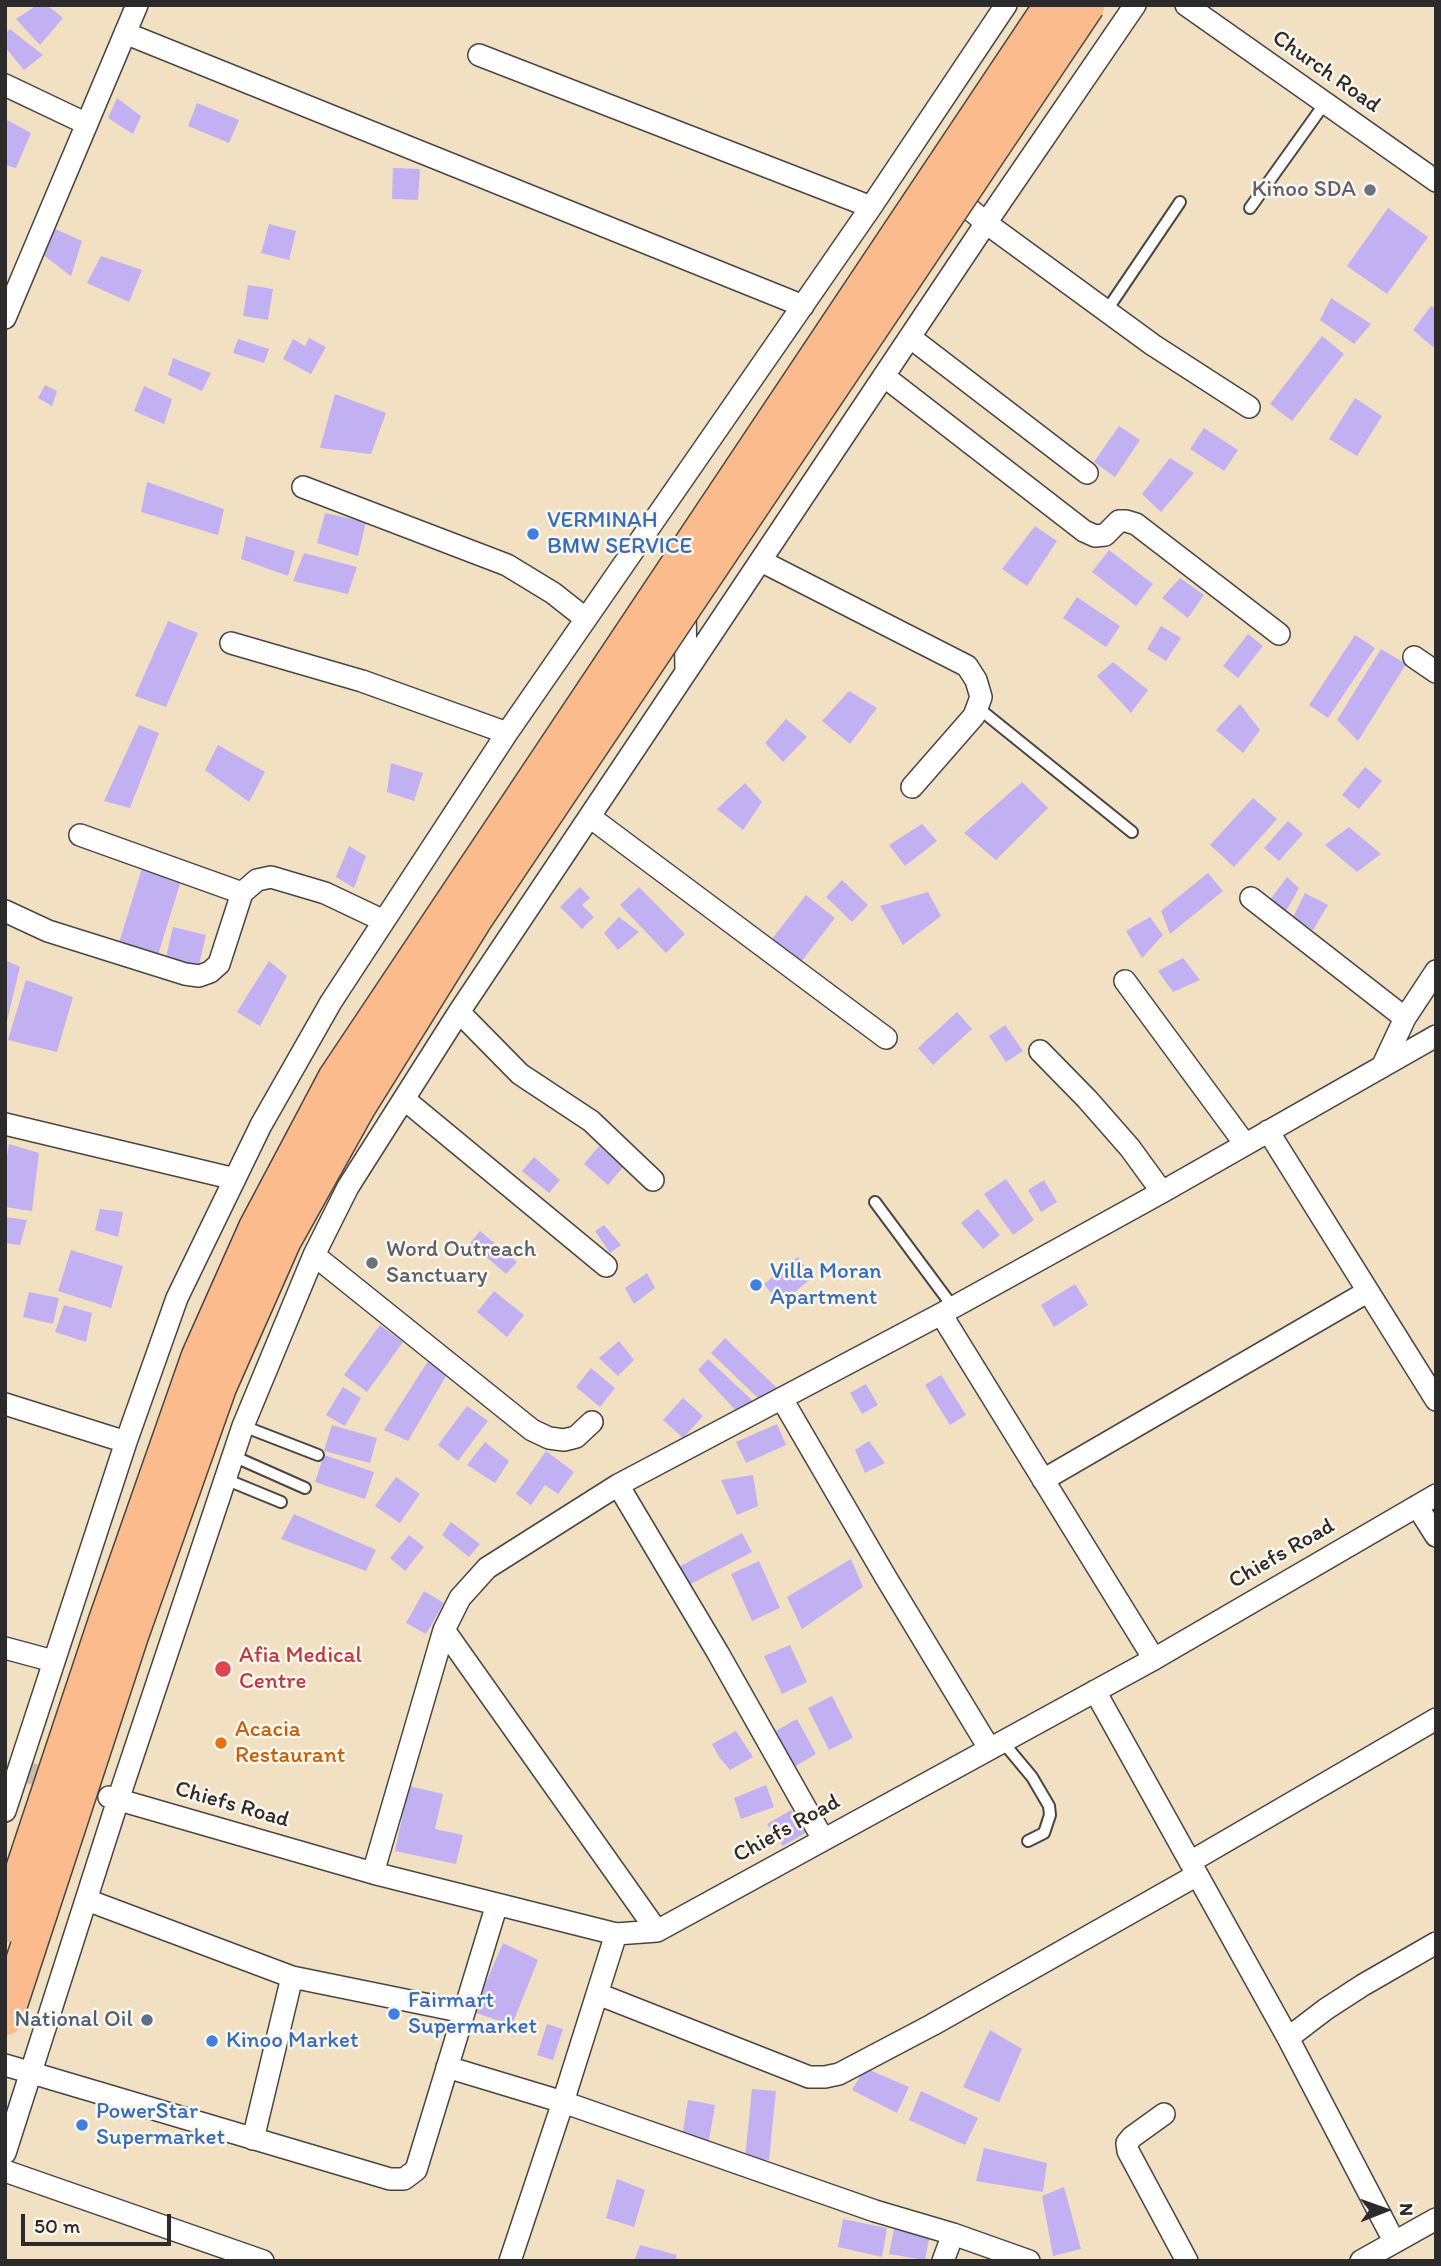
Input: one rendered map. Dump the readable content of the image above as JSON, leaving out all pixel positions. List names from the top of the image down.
{
  "streets": {
    "street": ["Church Road", "Chiefs Road"]
  },
  "places": [
    "Kinoo SDA",
    "VERMINAH BMW SERVICE",
    "Word Outreach Sanctuary",
    "Villa Moran Apartment",
    "Afia Medical Centre",
    "Acacia Restaurant",
    "Fairmart Supermarket",
    "National Oil",
    "Kinoo Market",
    "PowerStar Supermarket"
  ],
  "scale_bar": "50 m",
  "north": "right"
}
